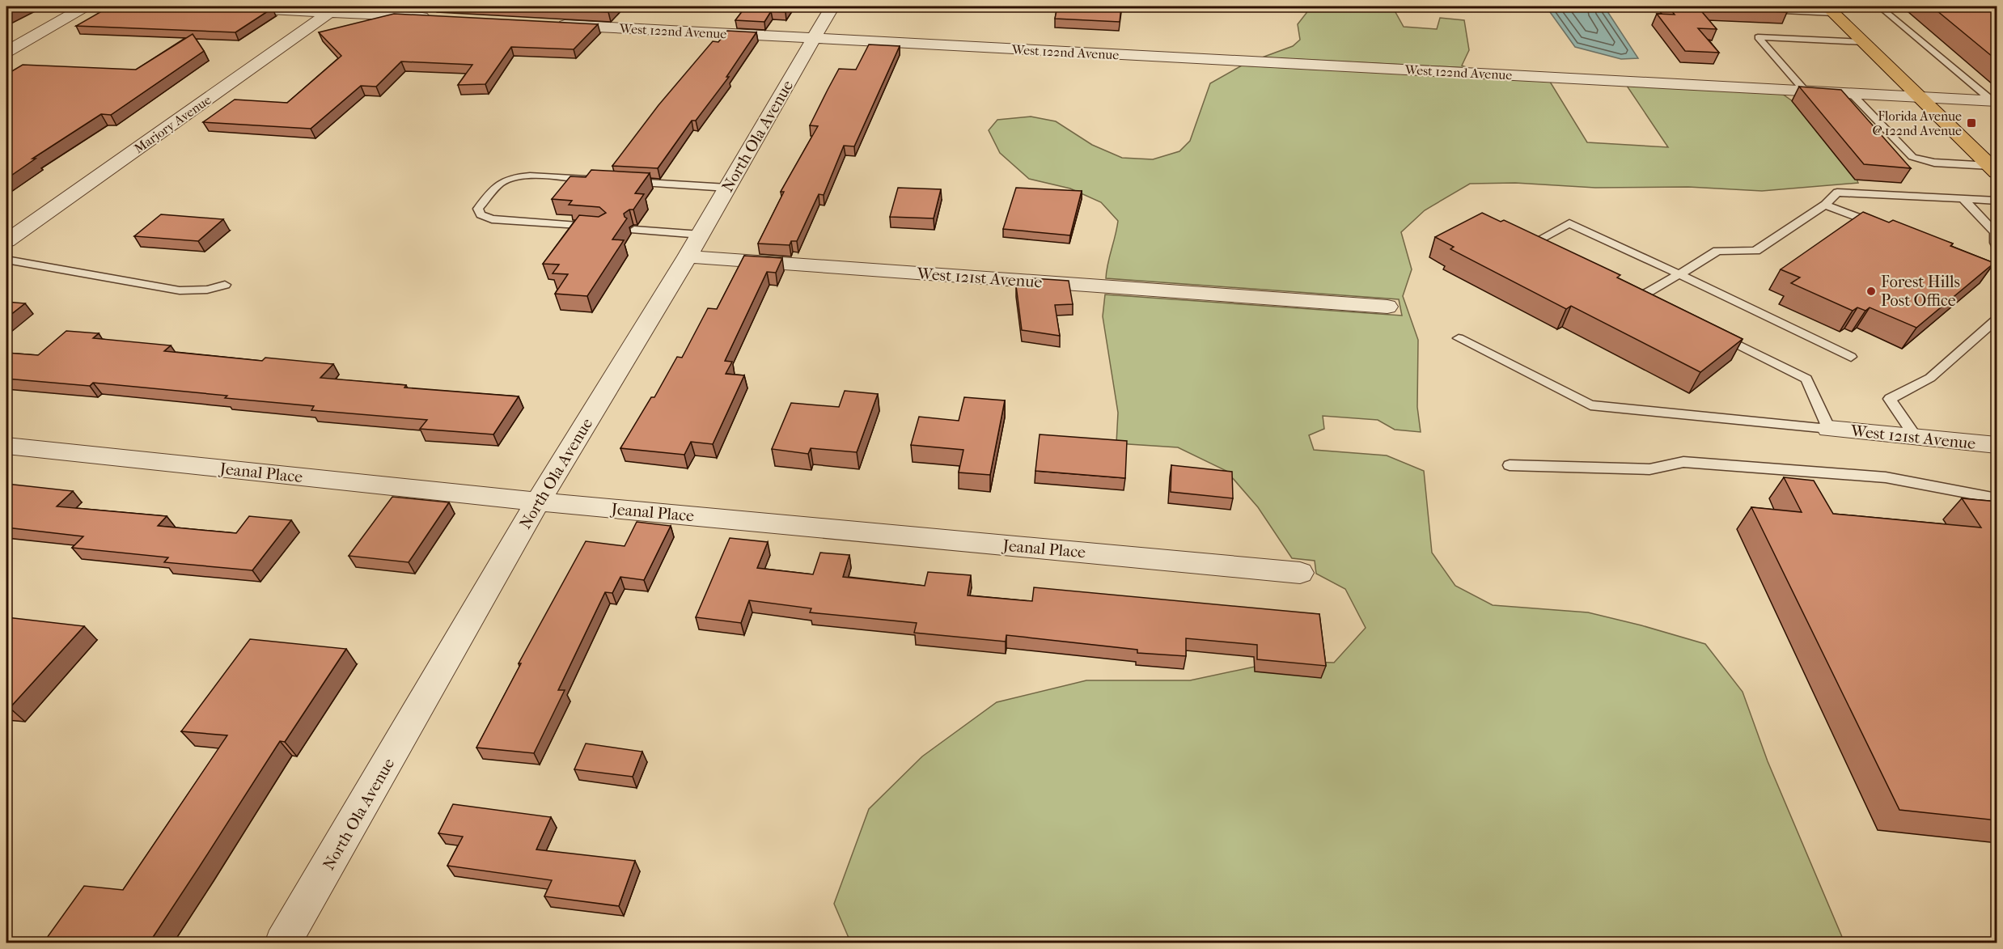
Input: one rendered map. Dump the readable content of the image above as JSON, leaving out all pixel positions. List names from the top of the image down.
{
  "streets": {
    "street": [
      "West 122nd Avenue",
      "Marjory Avenue",
      "North Ola Avenue",
      "West 121st Avenue",
      "Jeanal Place"
    ]
  },
  "crossings": [
    ["West 122nd Avenue", "North Ola Avenue"],
    ["North Ola Avenue", "West 121st Avenue"],
    ["North Ola Avenue", "Jeanal Place"]
  ],
  "places": {
    "transit": ["Florida Avenue @ 122nd Avenue"],
    "other": ["Forest Hills Post Office"]
  }
}
